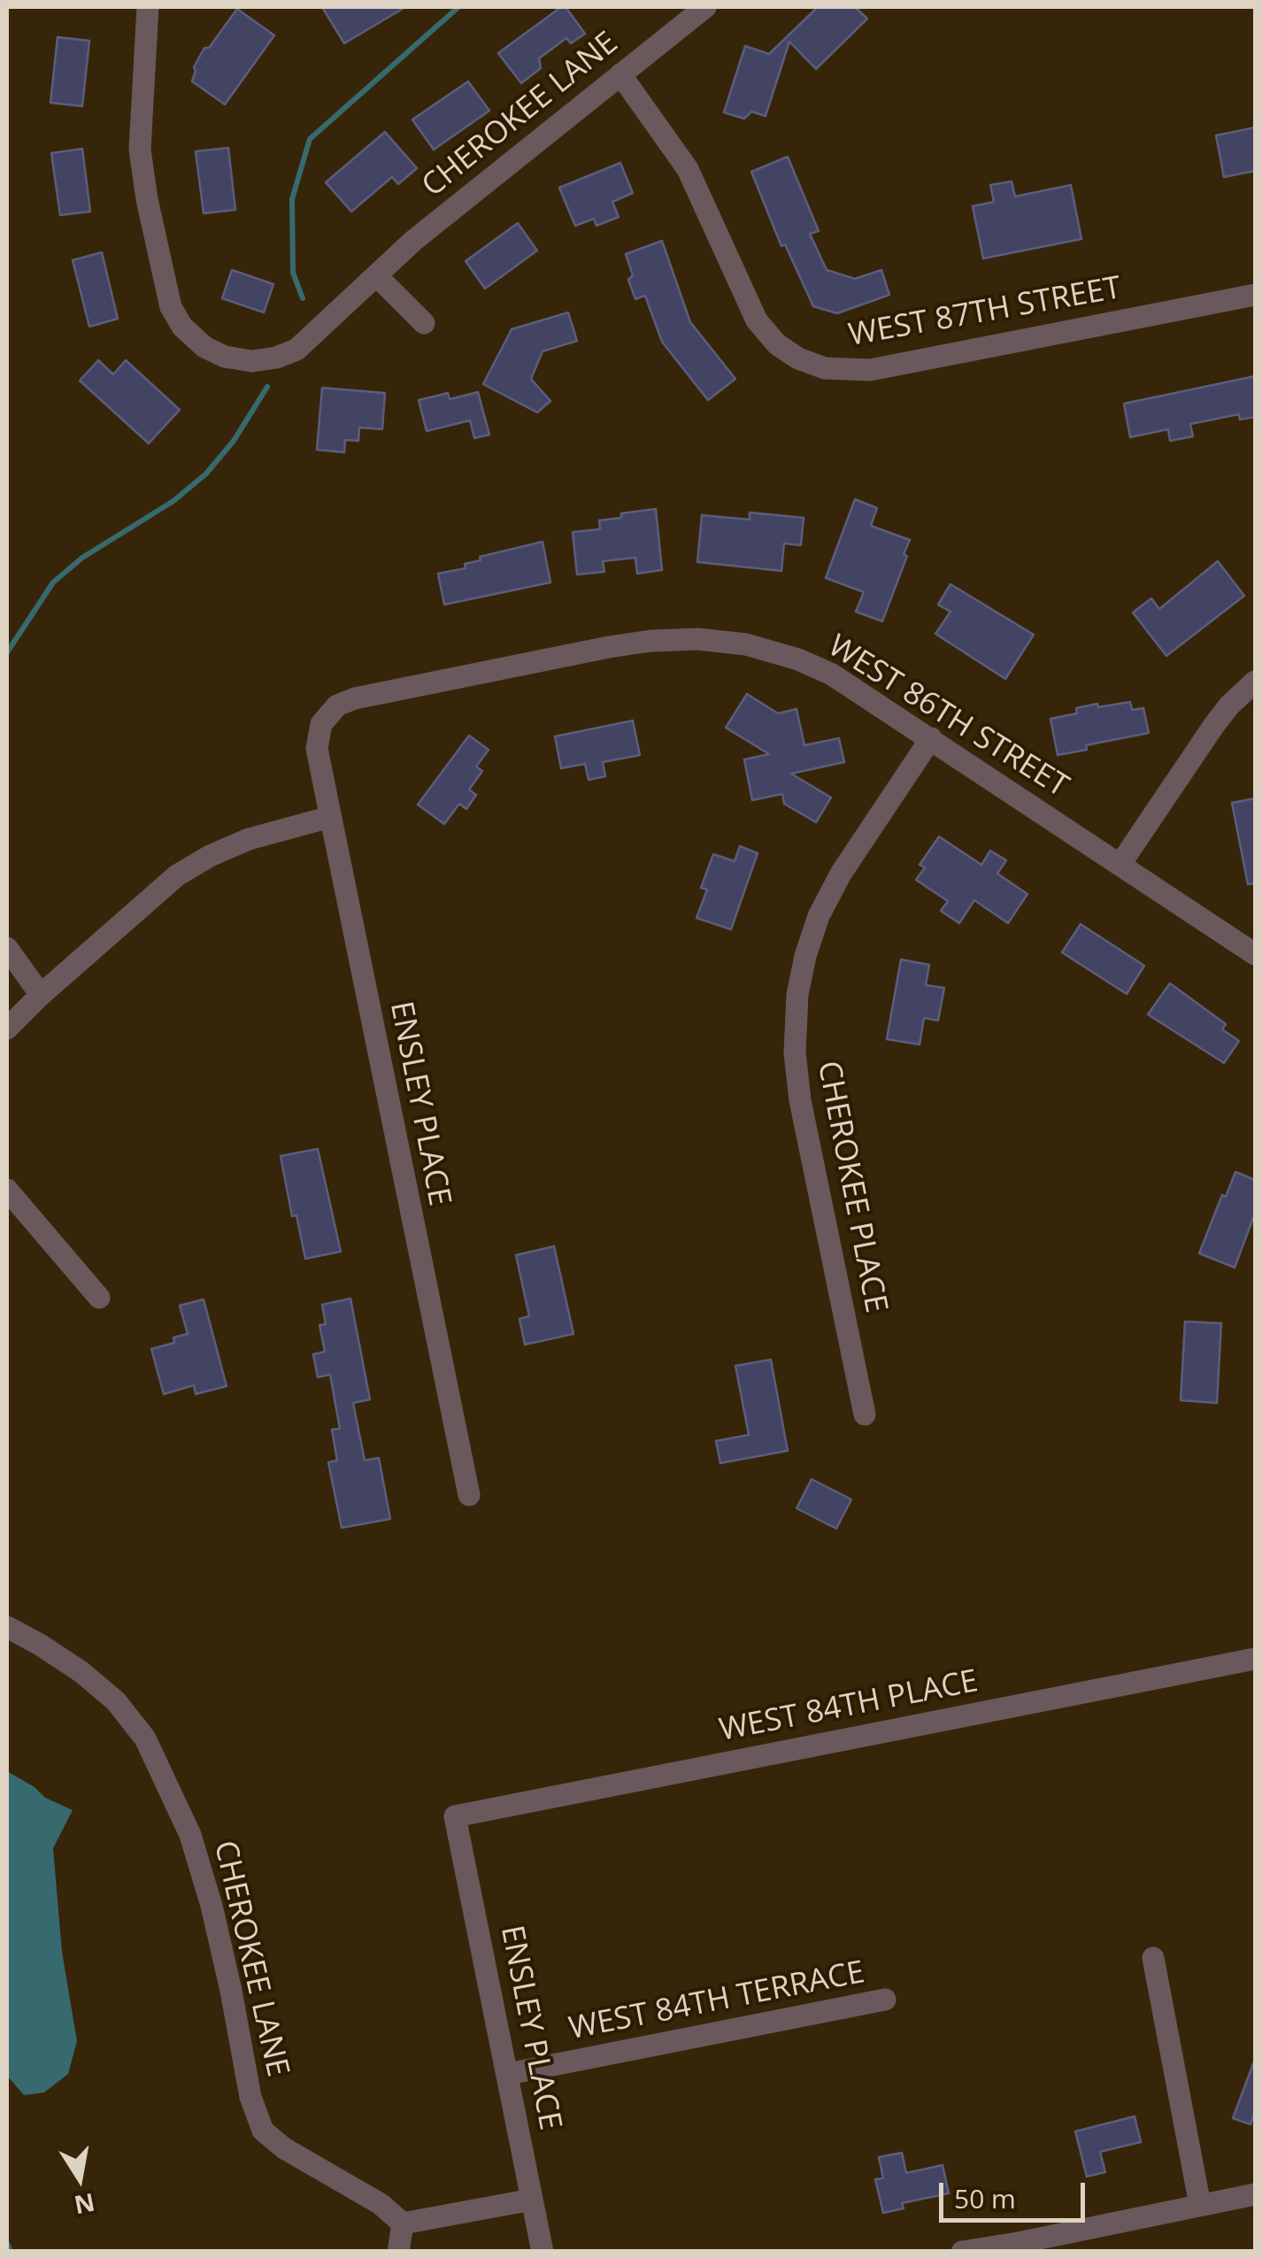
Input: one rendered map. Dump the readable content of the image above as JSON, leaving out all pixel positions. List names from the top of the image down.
{
  "streets": {
    "street": [
      "CHEROKEE LANE",
      "WEST 87TH STREET",
      "WEST 86TH STREET",
      "ENSLEY PLACE",
      "CHEROKEE PLACE",
      "WEST 84TH PLACE",
      "WEST 84TH TERRACE"
    ]
  },
  "crossings": [
    ["CHEROKEE LANE", "WEST 87TH STREET"],
    ["WEST 86TH STREET", "ENSLEY PLACE"],
    ["WEST 86TH STREET", "CHEROKEE PLACE"],
    ["ENSLEY PLACE", "WEST 84TH PLACE"],
    ["ENSLEY PLACE", "WEST 84TH TERRACE"]
  ],
  "scale_bar": "50 m",
  "north": "bottom"
}
